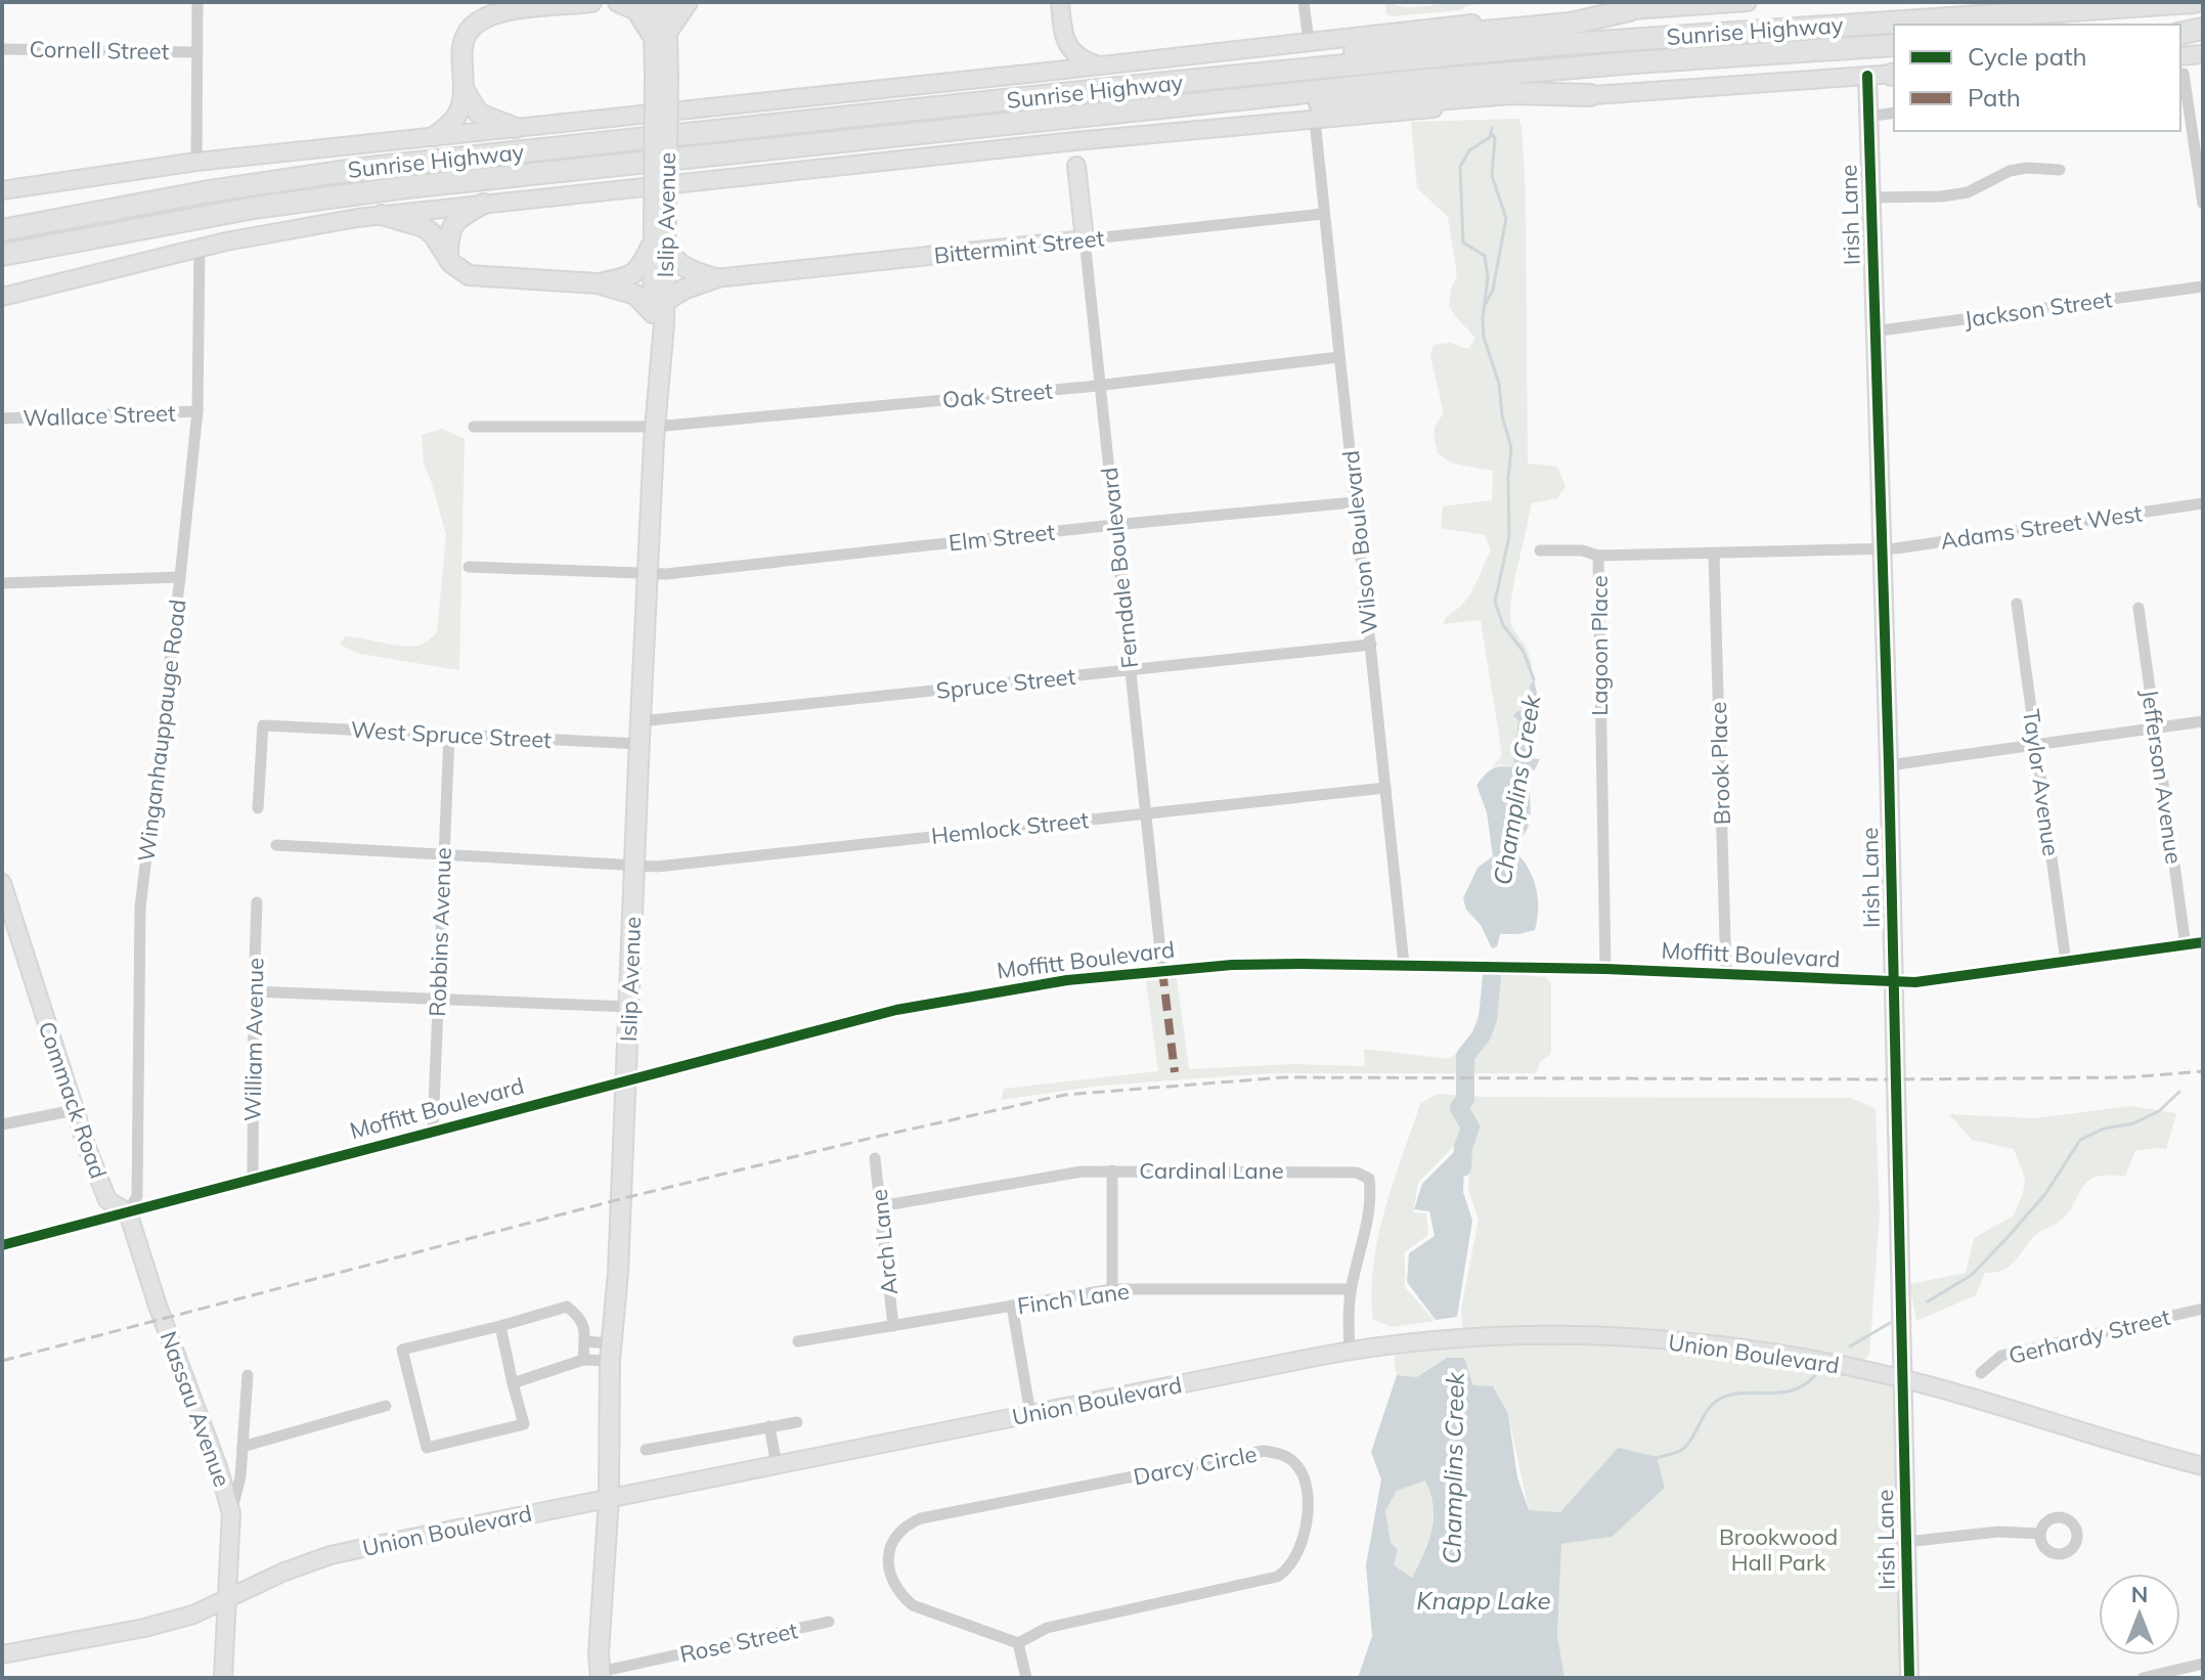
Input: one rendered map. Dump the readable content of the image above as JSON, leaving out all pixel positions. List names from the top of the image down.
{
  "streets": {
    "highway": ["Sunrise Highway"],
    "main road": [
      "Islip Avenue",
      "Irish Lane",
      "Bittermint Street",
      "Ferndale Boulevard",
      "Commack Road",
      "Union Boulevard",
      "Nassau Avenue"
    ],
    "street": [
      "Cornell Street",
      "Jackson Street",
      "Oak Street",
      "Wallace Street",
      "Adams Street West",
      "Elm Street",
      "Wilson Boulevard",
      "Lagoon Place",
      "Spruce Street",
      "Winganhauppauge Road",
      "West Spruce Street",
      "Brook Place",
      "Jefferson Avenue",
      "Taylor Avenue",
      "Hemlock Street",
      "Robbins Avenue",
      "Moffitt Boulevard",
      "William Avenue",
      "Cardinal Lane",
      "Arch Lane",
      "Finch Lane",
      "Gerhardy Street",
      "Darcy Circle",
      "Rose Street"
    ]
  },
  "crossings": [
    ["Sunrise Highway", "Irish Lane"],
    ["Sunrise Highway", "Wilson Boulevard"],
    ["Sunrise Highway", "Winganhauppauge Road"],
    ["Islip Avenue", "Oak Street"],
    ["Islip Avenue", "Elm Street"],
    ["Islip Avenue", "Spruce Street"],
    ["Islip Avenue", "West Spruce Street"],
    ["Islip Avenue", "Hemlock Street"],
    ["Islip Avenue", "Moffitt Boulevard"],
    ["Islip Avenue", "Union Boulevard"],
    ["Islip Avenue", "Rose Street"],
    ["Irish Lane", "Jackson Street"],
    ["Irish Lane", "Adams Street West"],
    ["Irish Lane", "Lagoon Place"],
    ["Irish Lane", "Moffitt Boulevard"],
    ["Irish Lane", "Union Boulevard"],
    ["Bittermint Street", "Wilson Boulevard"],
    ["Bittermint Street", "Ferndale Boulevard"],
    ["Oak Street", "Wilson Boulevard"],
    ["Oak Street", "Ferndale Boulevard"],
    ["Wallace Street", "Winganhauppauge Road"],
    ["Adams Street West", "Lagoon Place"],
    ["Elm Street", "Wilson Boulevard"],
    ["Elm Street", "Ferndale Boulevard"],
    ["Wilson Boulevard", "Spruce Street"],
    ["Wilson Boulevard", "Hemlock Street"],
    ["Wilson Boulevard", "Moffitt Boulevard"],
    ["Ferndale Boulevard", "Spruce Street"],
    ["Ferndale Boulevard", "Hemlock Street"],
    ["Ferndale Boulevard", "Moffitt Boulevard"],
    ["Lagoon Place", "Brook Place"],
    ["Lagoon Place", "Moffitt Boulevard"],
    ["Winganhauppauge Road", "Moffitt Boulevard"],
    ["Winganhauppauge Road", "Commack Road"],
    ["West Spruce Street", "Robbins Avenue"],
    ["Brook Place", "Moffitt Boulevard"],
    ["Jefferson Avenue", "Moffitt Boulevard"],
    ["Taylor Avenue", "Moffitt Boulevard"],
    ["Hemlock Street", "Robbins Avenue"],
    ["Robbins Avenue", "Moffitt Boulevard"],
    ["Moffitt Boulevard", "William Avenue"],
    ["Moffitt Boulevard", "Commack Road"],
    ["Commack Road", "Nassau Avenue"],
    ["Cardinal Lane", "Arch Lane"],
    ["Cardinal Lane", "Finch Lane"],
    ["Cardinal Lane", "Union Boulevard"],
    ["Arch Lane", "Finch Lane"],
    ["Union Boulevard", "Nassau Avenue"]
  ],
  "water": ["Champlins Creek", "Knapp Lake"],
  "parks": ["Brookwood Hall Park"],
  "legend": ["Cycle path", "Path"],
  "north": "top"
}
